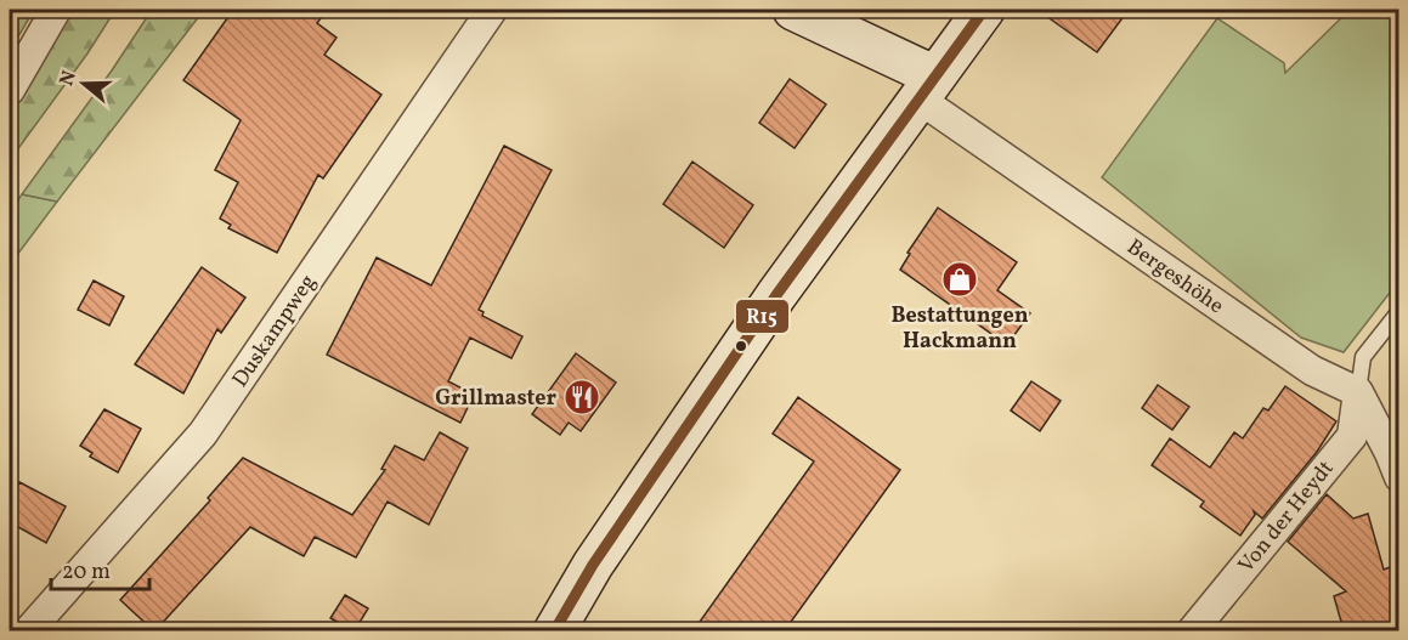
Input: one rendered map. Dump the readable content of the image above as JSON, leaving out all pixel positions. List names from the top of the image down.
{
  "streets": {
    "street": ["Bergeshöhe", "Duskampweg", "Von der Heydt"]
  },
  "crossings": [
    ["Bergeshöhe", "Von der Heydt"]
  ],
  "places": {
    "shop": ["Bestattungen Hackmann"],
    "restaurant": ["Grillmaster"]
  },
  "lines": ["transit line R15"],
  "scale_bar": "20 m",
  "north": "left"
}
